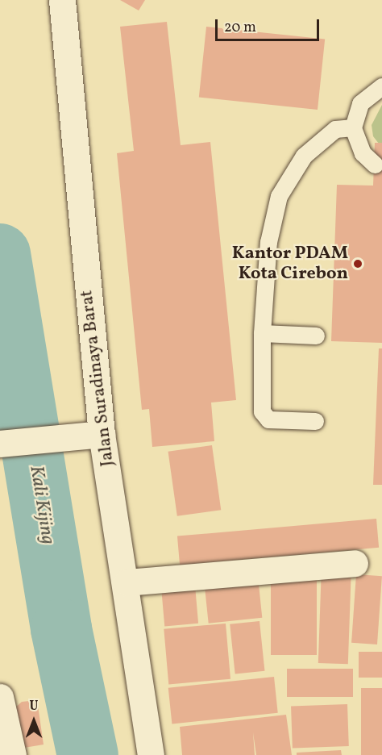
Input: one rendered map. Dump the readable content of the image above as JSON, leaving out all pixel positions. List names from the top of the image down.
{
  "streets": {
    "street": ["Jalan Suradinaya Barat"]
  },
  "water": ["Kali Kijing"],
  "places": ["Kantor PDAM Kota Cirebon"],
  "scale_bar": "20 m",
  "north": "top"
}
